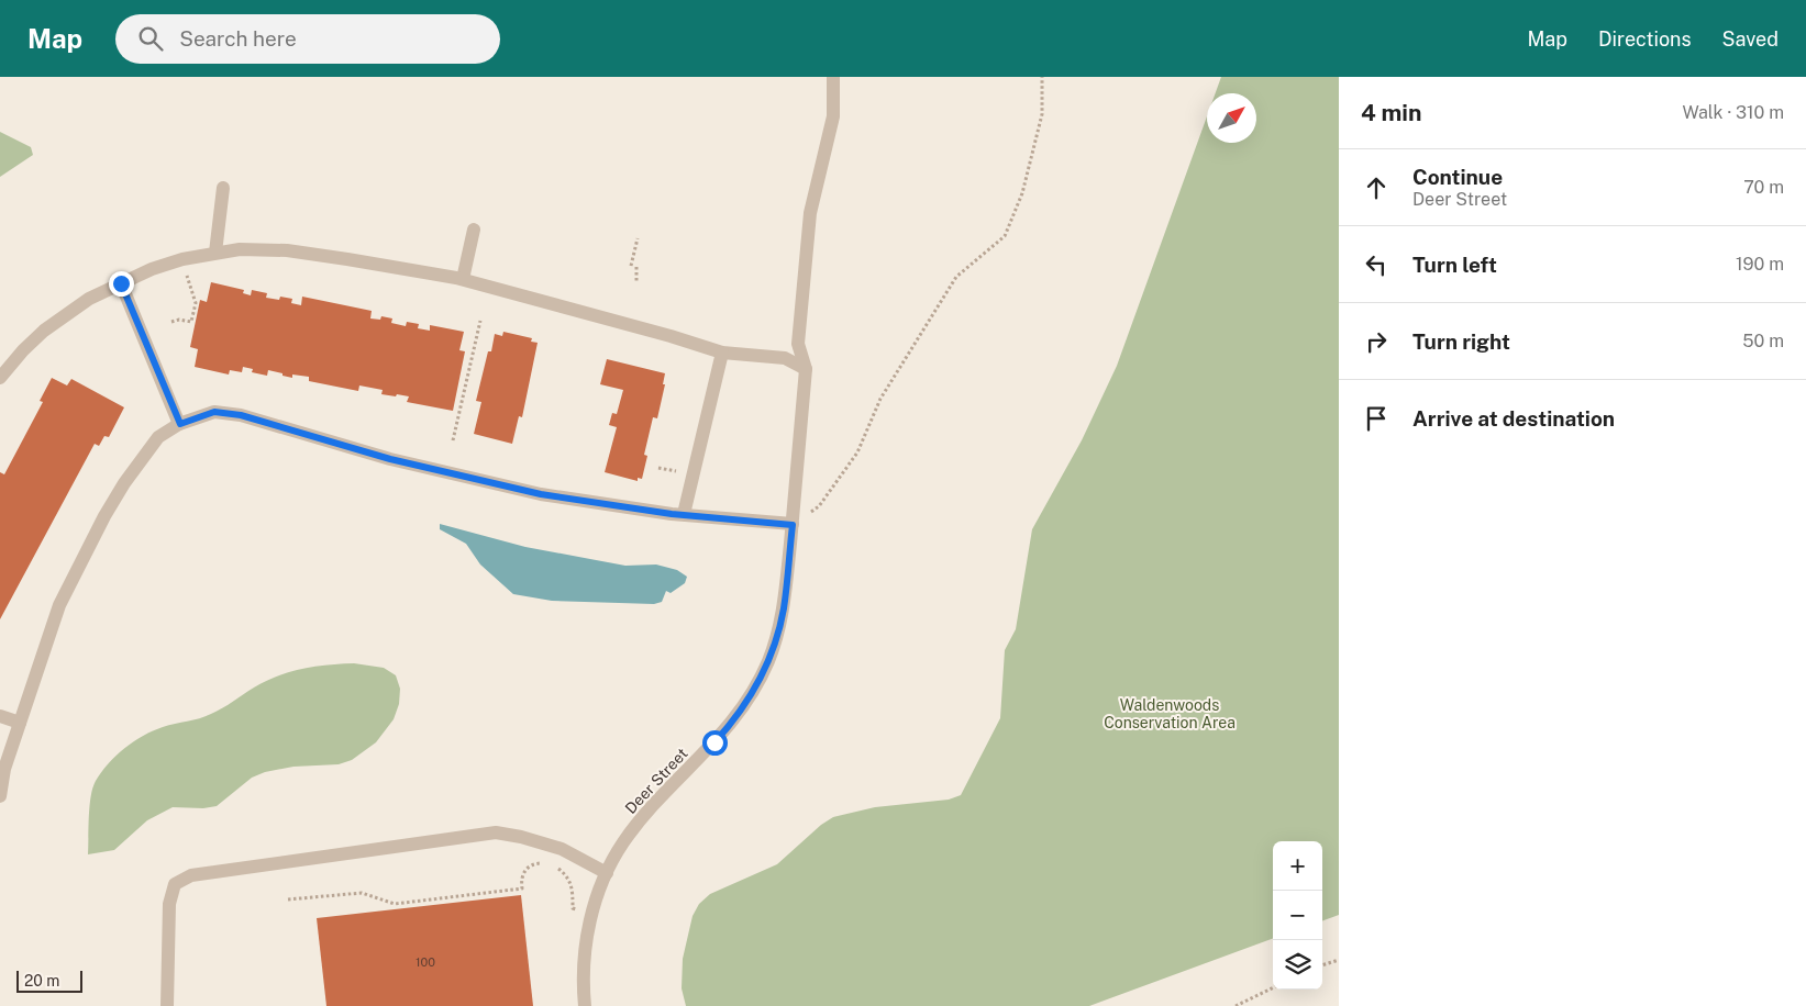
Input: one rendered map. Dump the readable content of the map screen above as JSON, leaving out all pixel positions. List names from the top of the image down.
{
  "streets": {
    "street": ["Deer Street"]
  },
  "parks": ["Waldenwoods Conservation Area"],
  "house_numbers": ["100"],
  "scale_bar": "20 m",
  "north": "top right",
  "page": {
    "header": "Map",
    "search": "Search here",
    "nav": ["Map", "Directions", "Saved"],
    "heading": ["4 min", "Walk · 310 m"],
    "list": [
      ["Continue", "Deer Street", "70 m"],
      ["Turn left", "190 m"],
      ["Turn right", "50 m"],
      "Arrive at destination"
    ],
    "map_buttons": ["+", "−"],
    "scale": "20 m"
  }
}
